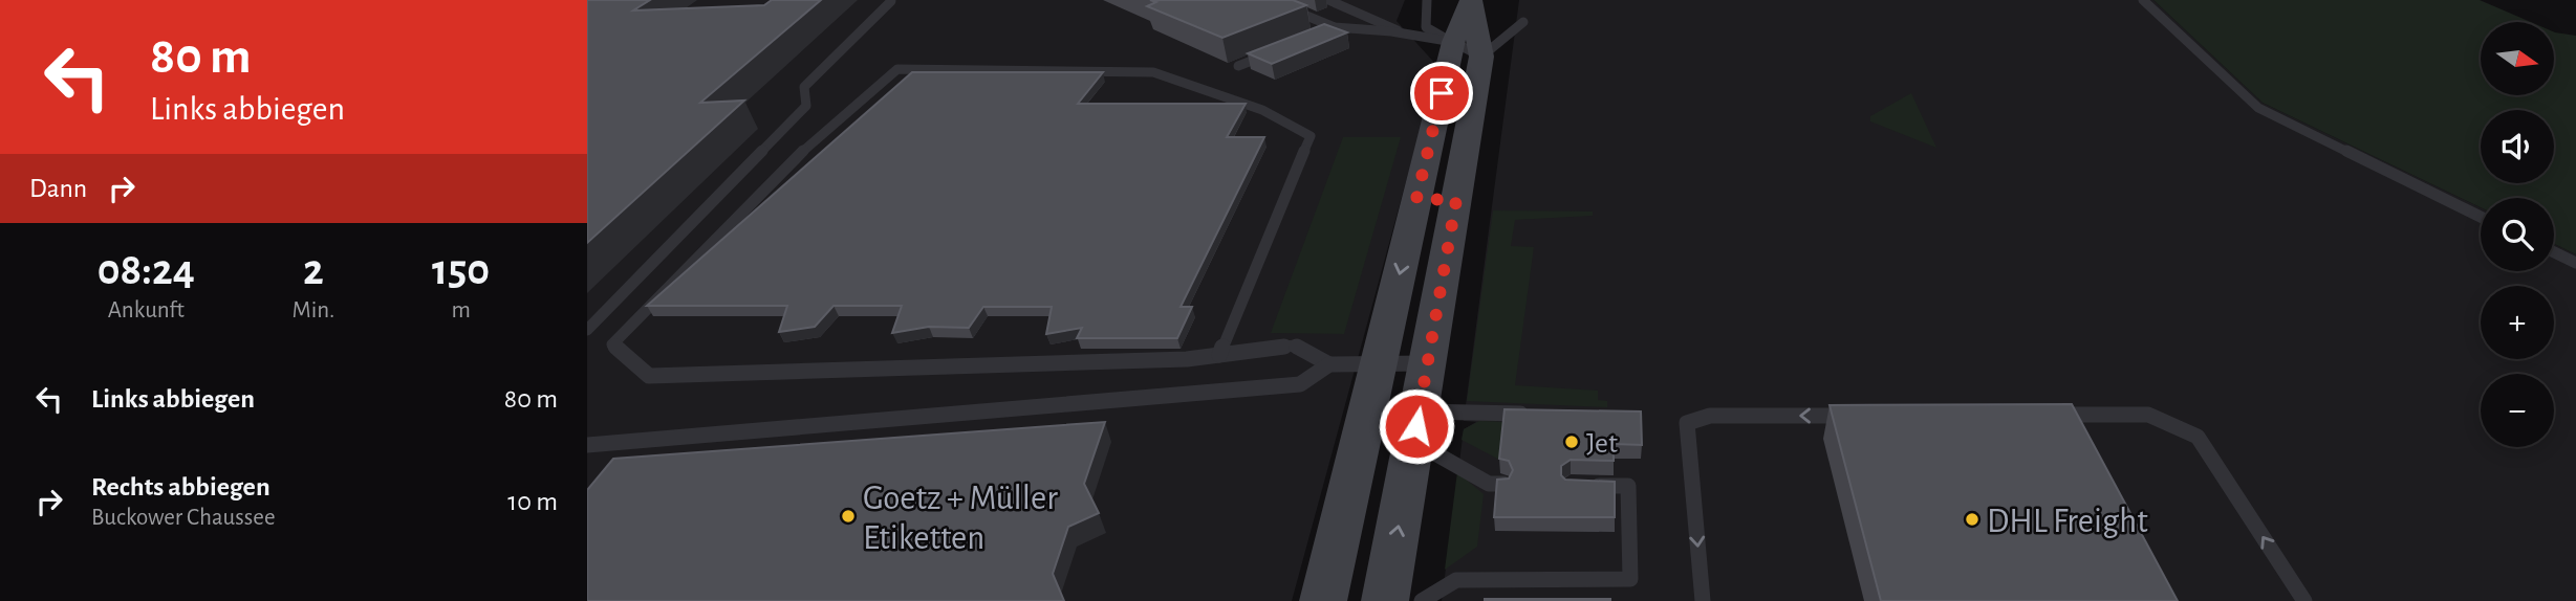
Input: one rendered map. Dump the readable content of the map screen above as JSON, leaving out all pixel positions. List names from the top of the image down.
{
  "places": ["Jet", "Goetz + Müller Etiketten", "DHL Freight"],
  "north": "right",
  "page": {
    "turn": ["80 m", "Links abbiegen"],
    "map_buttons": ["+", "−"],
    "then": "Dann",
    "eta": [
      "08:24",
      "Ankunft",
      "2",
      "Min.",
      "150",
      "m"
    ],
    "list": [
      {
        "name": "Links abbiegen",
        "value": "80 m"
      },
      {
        "name": "Rechts abbiegen",
        "note": "Buckower Chaussee",
        "value": "10 m"
      }
    ]
  }
}
